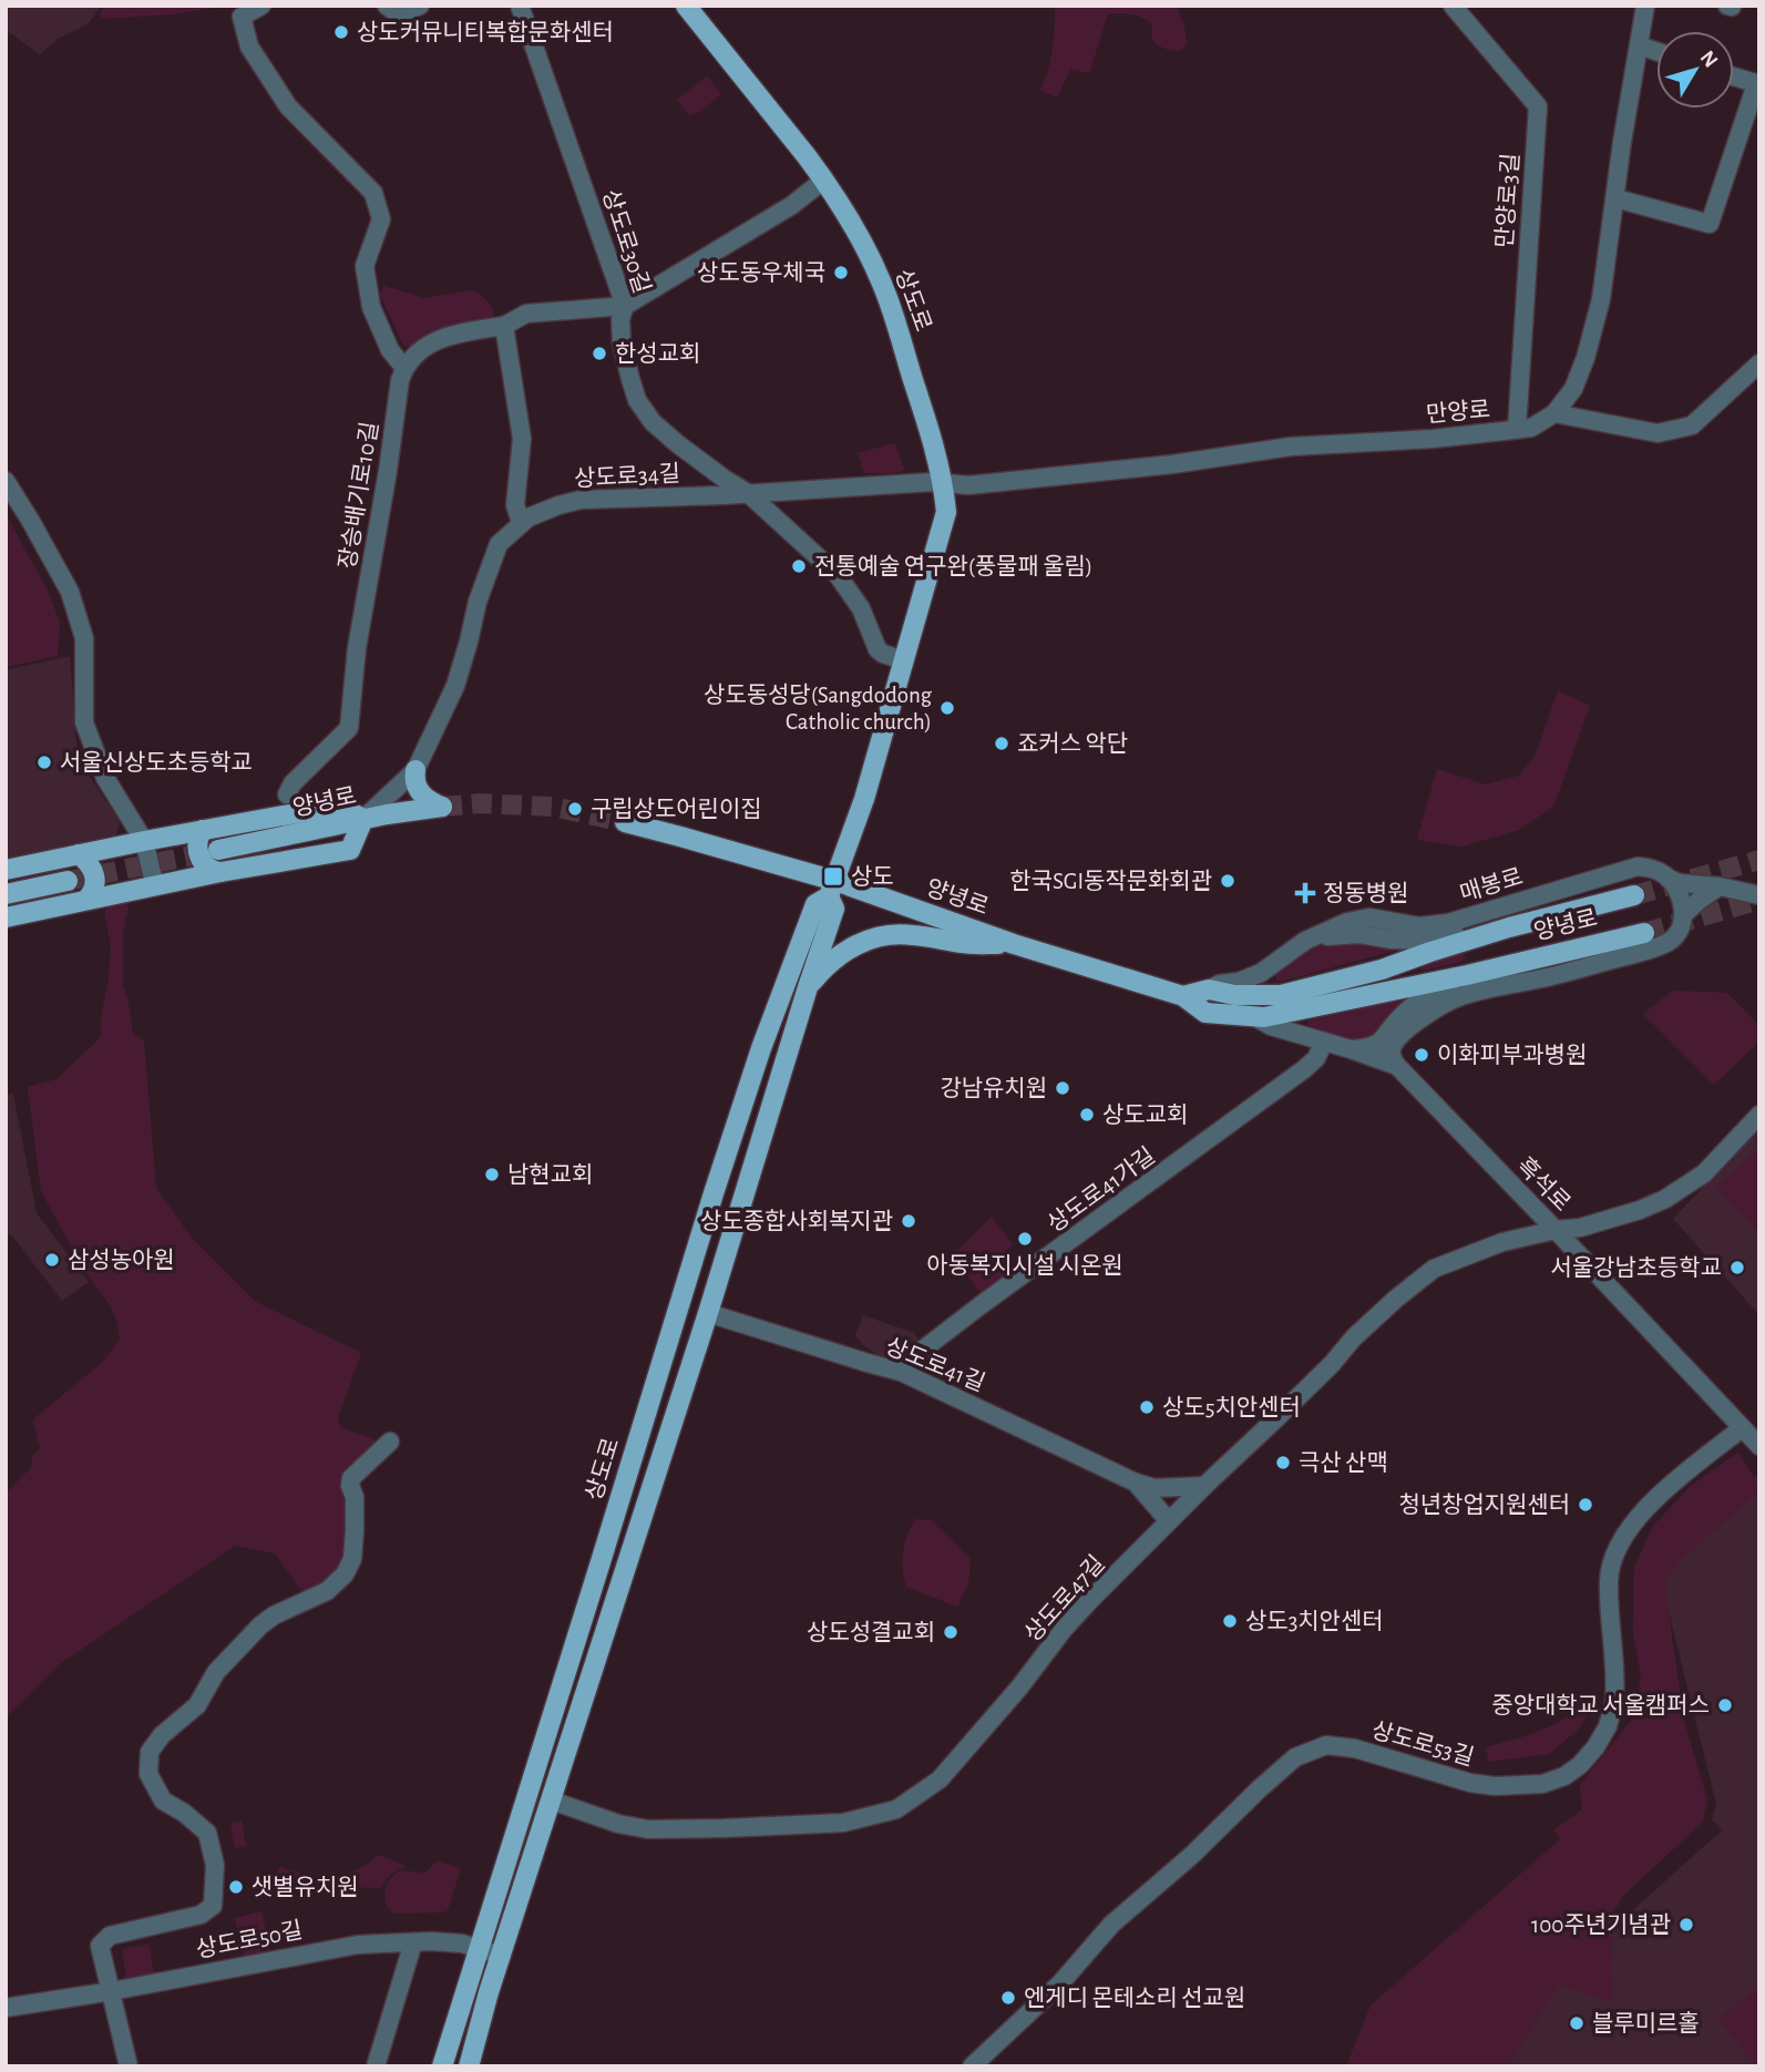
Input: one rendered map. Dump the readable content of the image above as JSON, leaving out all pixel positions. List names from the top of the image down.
{
  "streets": {
    "main road": ["상도로", "양녕로"],
    "street": [
      "만양로3길",
      "상도로30길",
      "만양로",
      "상도로34길",
      "장승배기로10길",
      "매봉로",
      "흑석로",
      "상도로41가길",
      "상도로41길",
      "상도로47길",
      "상도로53길",
      "상도로50길"
    ]
  },
  "crossings": [
    ["만양로3길", "만양로"],
    ["상도로30길", "상도로34길"],
    ["상도로", "만양로"],
    ["상도로", "상도로34길"],
    ["상도로", "양녕로"],
    ["상도로", "상도로41길"],
    ["상도로", "상도로47길"],
    ["상도로", "상도로50길"],
    ["만양로", "상도로34길"],
    ["상도로34길", "양녕로"],
    ["양녕로", "매봉로"],
    ["양녕로", "흑석로"],
    ["흑석로", "상도로41가길"],
    ["흑석로", "상도로47길"],
    ["흑석로", "상도로53길"],
    ["상도로41가길", "상도로41길"],
    ["상도로41길", "상도로47길"]
  ],
  "places": {
    "other": [
      "상도커뮤니티복합문화센터",
      "상도동우체국",
      "한성교회",
      "전통예술 연구완(풍물패 울림)",
      "상도동성당(Sangdodong Catholic church)",
      "죠커스 악단",
      "서울신상도초등학교",
      "구립상도어린이집",
      "한국SGI동작문화회관",
      "이화피부과병원",
      "강남유치원",
      "상도교회",
      "남현교회",
      "상도종합사회복지관",
      "아동복지시설 시온원",
      "삼성농아원",
      "서울강남초등학교",
      "상도5치안센터",
      "극산 산맥",
      "청년창업지원센터",
      "상도3치안센터",
      "상도성결교회",
      "중앙대학교 서울캠퍼스",
      "샛별유치원",
      "100주년기념관",
      "엔게디 몬테소리 선교원",
      "블루미르홀"
    ],
    "transit": ["상도"],
    "health": ["정동병원"]
  },
  "north": "top right"
}
